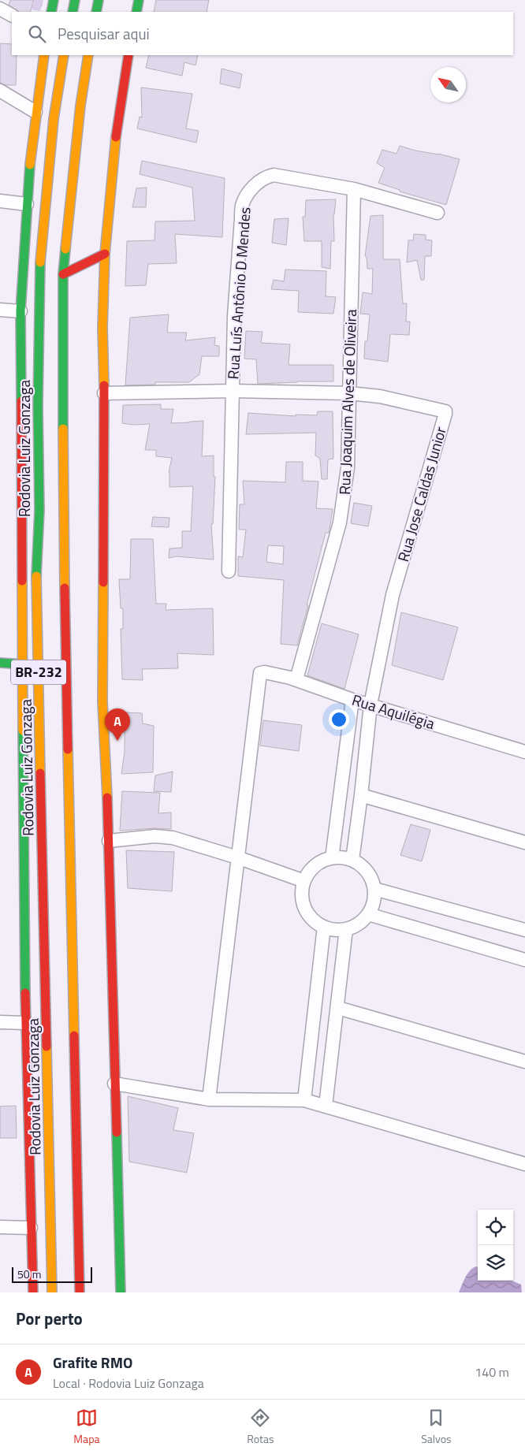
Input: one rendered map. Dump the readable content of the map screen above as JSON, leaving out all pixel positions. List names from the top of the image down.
{
  "streets": {
    "main road": ["Rodovia Luiz Gonzaga", "BR-232"],
    "street": [
      "Rua Luís Antônio D Mendes",
      "Rua Joaquim Alves de Oliveira",
      "Rua Jose Caldas Junior",
      "Rua Aquilégia"
    ]
  },
  "crossings": [
    ["Rua Luís Antônio D Mendes", "Rua Joaquim Alves de Oliveira"],
    ["Rua Luís Antônio D Mendes", "Rua Jose Caldas Junior"],
    ["Rua Joaquim Alves de Oliveira", "Rua Jose Caldas Junior"],
    ["Rua Joaquim Alves de Oliveira", "Rua Aquilégia"],
    ["Rua Jose Caldas Junior", "Rua Aquilégia"]
  ],
  "scale_bar": "50 m",
  "north": "top left",
  "page": {
    "search": "Pesquisar aqui",
    "pins": "A",
    "scale": "50 m",
    "heading": "Por perto",
    "list": [
      {
        "mark": "A",
        "name": "Grafite RMO",
        "note": "Local · Rodovia Luiz Gonzaga",
        "value": "140 m"
      }
    ],
    "nav": ["Mapa", "Rotas", "Salvos"]
  }
}
